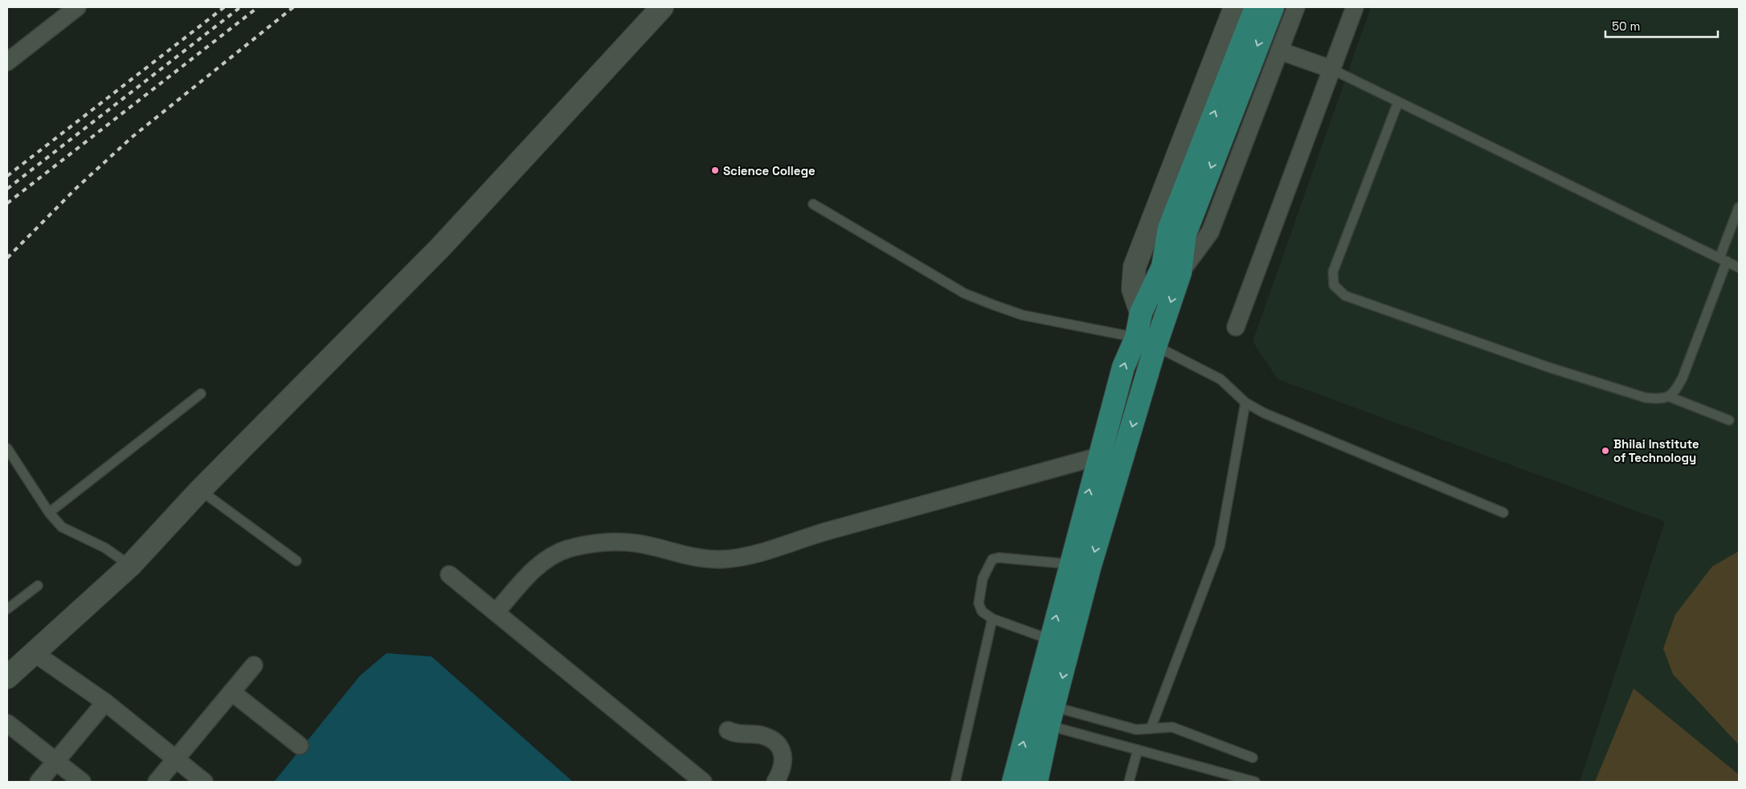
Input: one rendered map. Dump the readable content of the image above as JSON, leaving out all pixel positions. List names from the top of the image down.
{
  "places": ["Science College", "Bhilai Institute of Technology"],
  "scale_bar": "50 m"
}
